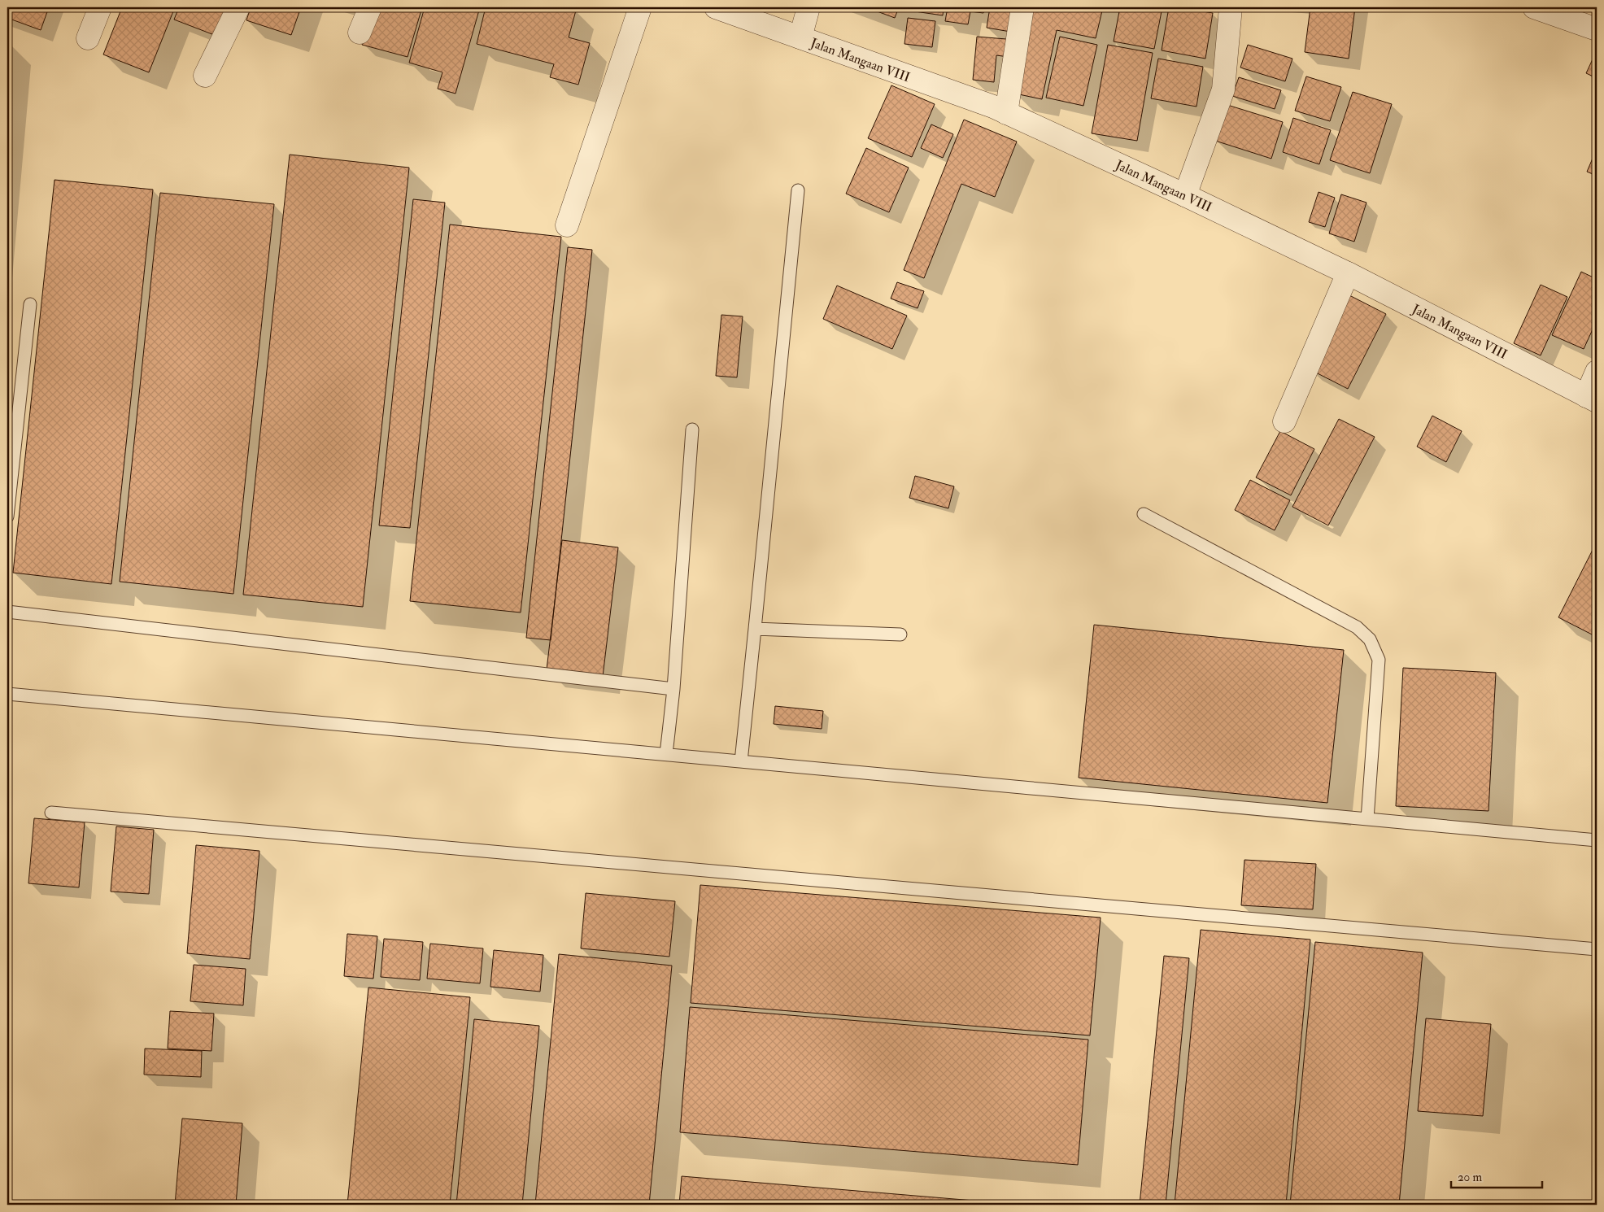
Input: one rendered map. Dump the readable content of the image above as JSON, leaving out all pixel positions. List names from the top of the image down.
{
  "streets": {
    "street": ["Jalan Mangaan VIII"]
  },
  "scale_bar": "20 m"
}
